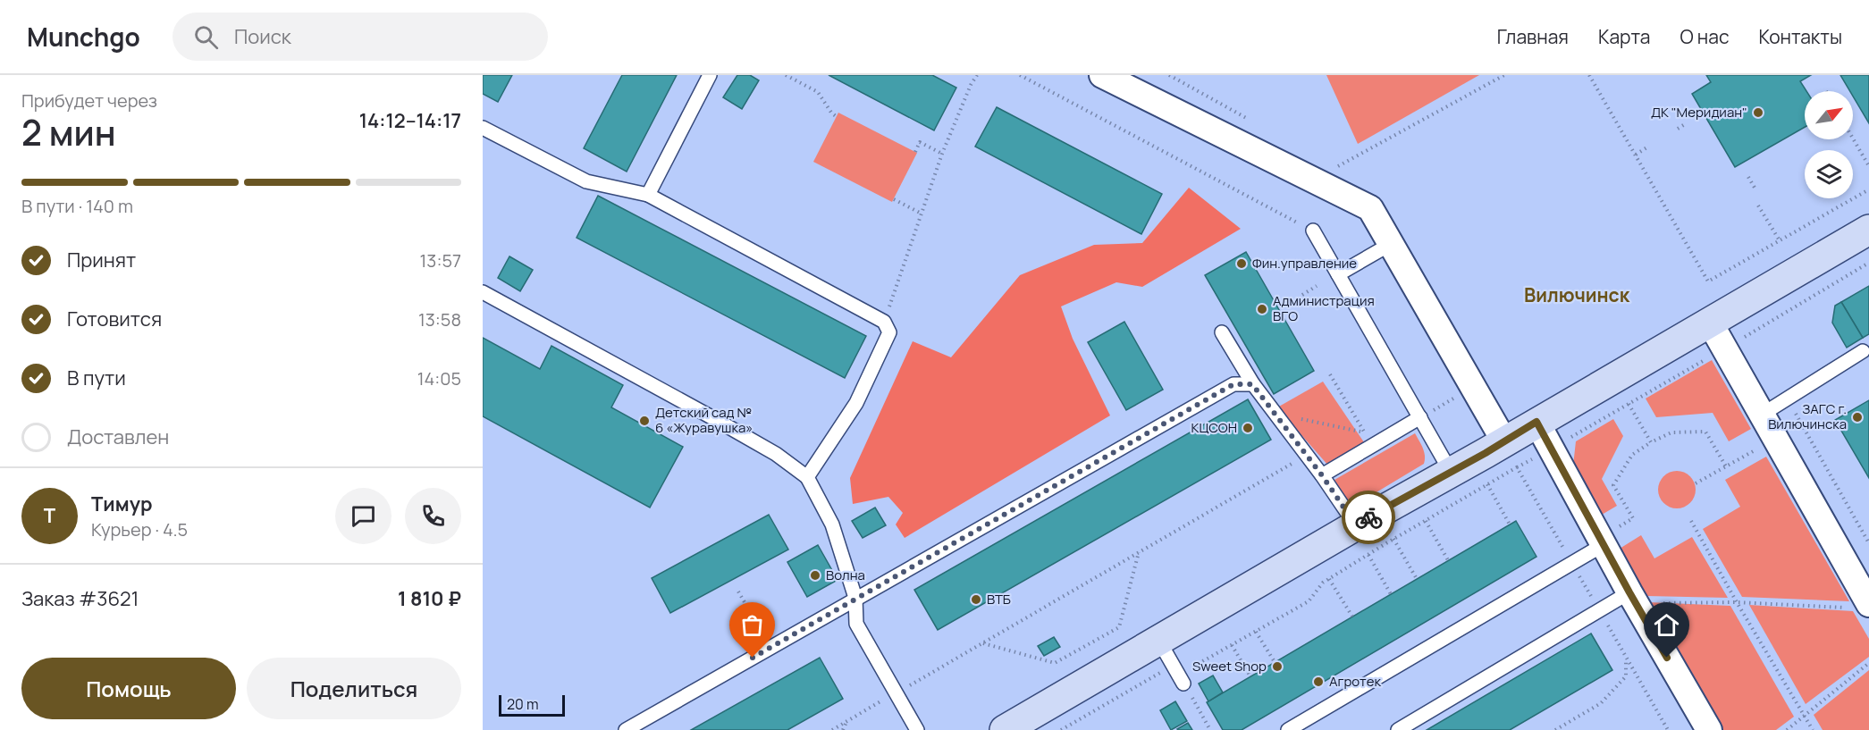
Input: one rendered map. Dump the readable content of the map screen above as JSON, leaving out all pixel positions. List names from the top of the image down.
{
  "districts": ["Вилючинск"],
  "places": [
    "ДК \"Меридиан\"",
    "Фин.управление",
    "Администрация ВГО",
    "ЗАГС г. Вилючинска",
    "Детский сад № 6 «Журавушка»",
    "КЦСОН",
    "Волна",
    "ВТБ",
    "Sweet Shop",
    "Агротек"
  ],
  "scale_bar": "20 m",
  "north": "top right",
  "page": {
    "header": "Munchgo",
    "search": "Поиск",
    "nav": [
      "Главная",
      "Карта",
      "О нас",
      "Контакты"
    ],
    "heading": ["2 мин", "Прибудет через", "14:12–14:17"],
    "panel": [
      "Тимур",
      "Курьер · 4.5",
      "Заказ #3621",
      "1 810 ₽"
    ],
    "bar": "В пути · 140 m",
    "list": [
      ["Принят", "13:57"],
      ["Готовится", "13:58"],
      ["В пути", "14:05"],
      "Доставлен"
    ],
    "round": "Т",
    "buttons": ["Помощь", "Поделиться"],
    "scale": "20 m"
  }
}
